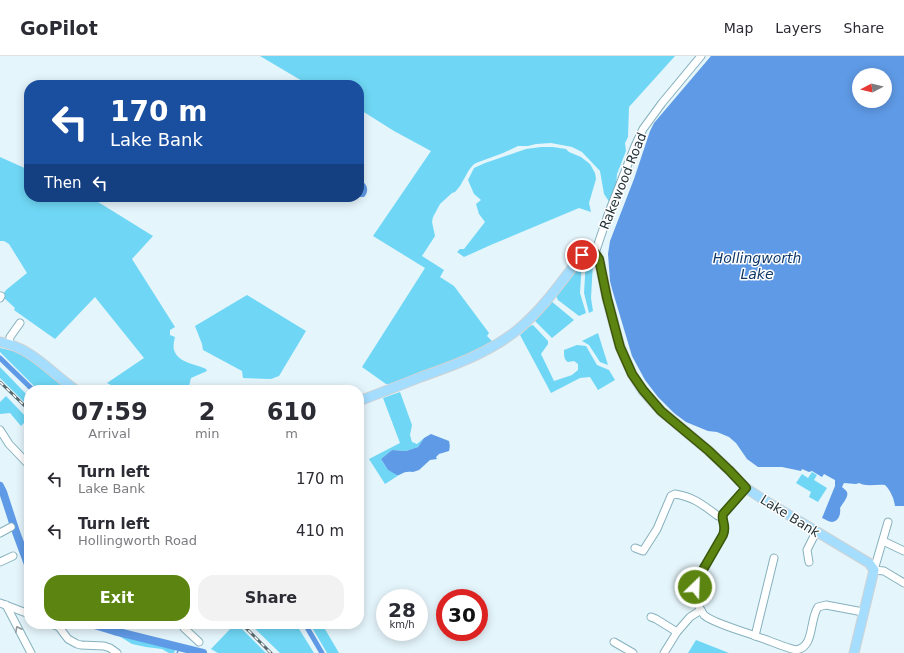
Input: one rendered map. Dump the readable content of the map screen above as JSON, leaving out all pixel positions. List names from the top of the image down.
{
  "streets": {
    "main road": ["Lake Bank"],
    "street": ["Rakewood Road"]
  },
  "crossings": [
    ["Rakewood Road", "Lake Bank"]
  ],
  "water": ["Hollingworth Lake"],
  "north": "left",
  "page": {
    "header": "GoPilot",
    "nav": ["Map", "Layers", "Share"],
    "turn": ["170 m", "Lake Bank"],
    "then": "Then",
    "eta": [
      "07:59",
      "Arrival",
      "2",
      "min",
      "610",
      "m"
    ],
    "list": [
      {
        "name": "Turn left",
        "note": "Lake Bank",
        "value": "170 m"
      },
      {
        "name": "Turn left",
        "note": "Hollingworth Road",
        "value": "410 m"
      }
    ],
    "buttons": ["Exit", "Share"],
    "speed": "28 km/h",
    "limit": "30"
  }
}
